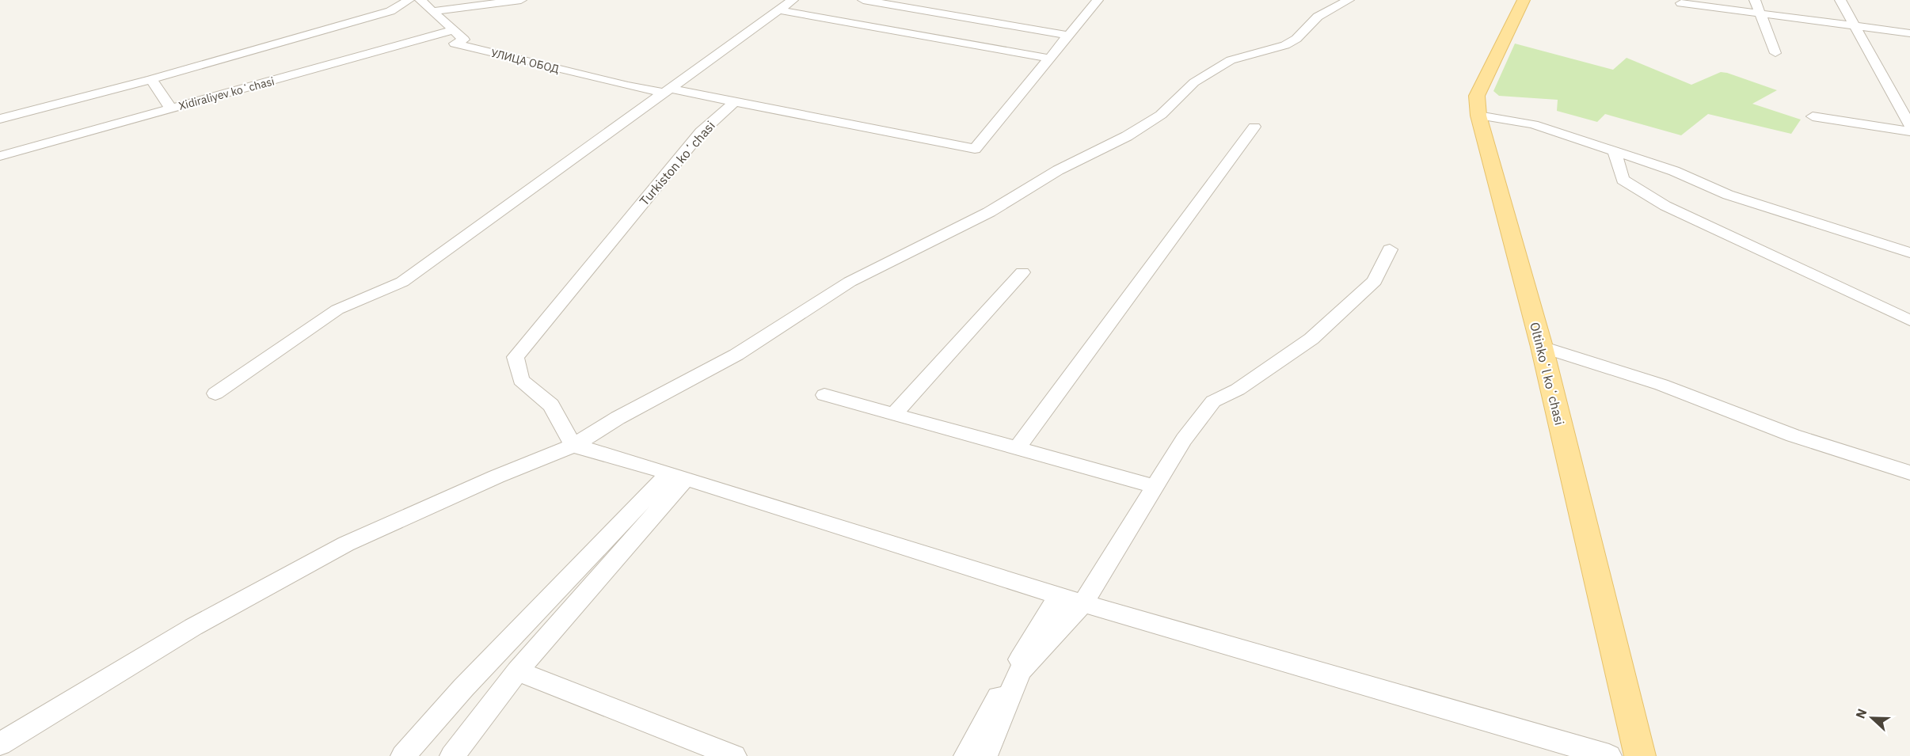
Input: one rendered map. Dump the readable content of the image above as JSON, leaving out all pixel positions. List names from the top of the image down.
{
  "streets": {
    "main road": ["Oltinkoʻl koʻchasi"],
    "street": ["УЛИЦА ОБОД", "Xidiraliyev koʻchasi", "Turkiston koʻchasi"]
  },
  "crossings": [
    ["УЛИЦА ОБОД", "Xidiraliyev koʻchasi"]
  ],
  "north": "left"
}
